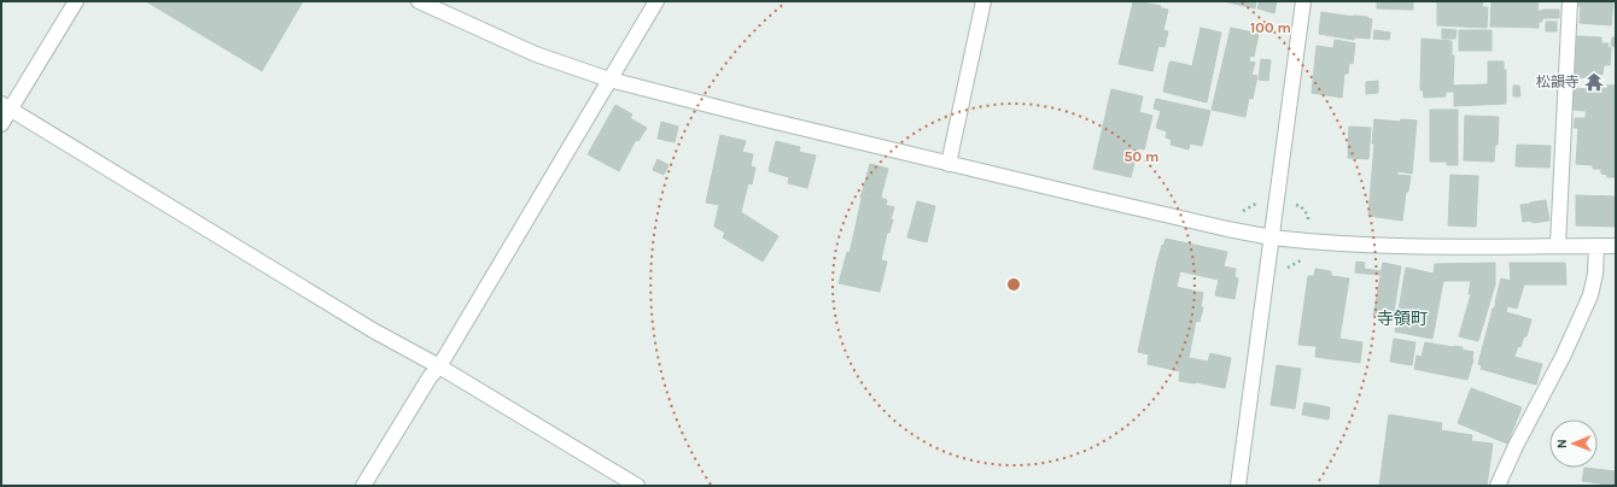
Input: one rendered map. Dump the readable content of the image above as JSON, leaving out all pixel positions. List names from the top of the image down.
{
  "districts": ["寺領町"],
  "places": {
    "temple": ["松韻寺"]
  },
  "north": "left",
  "rings": ["100 m", "50 m"]
}
